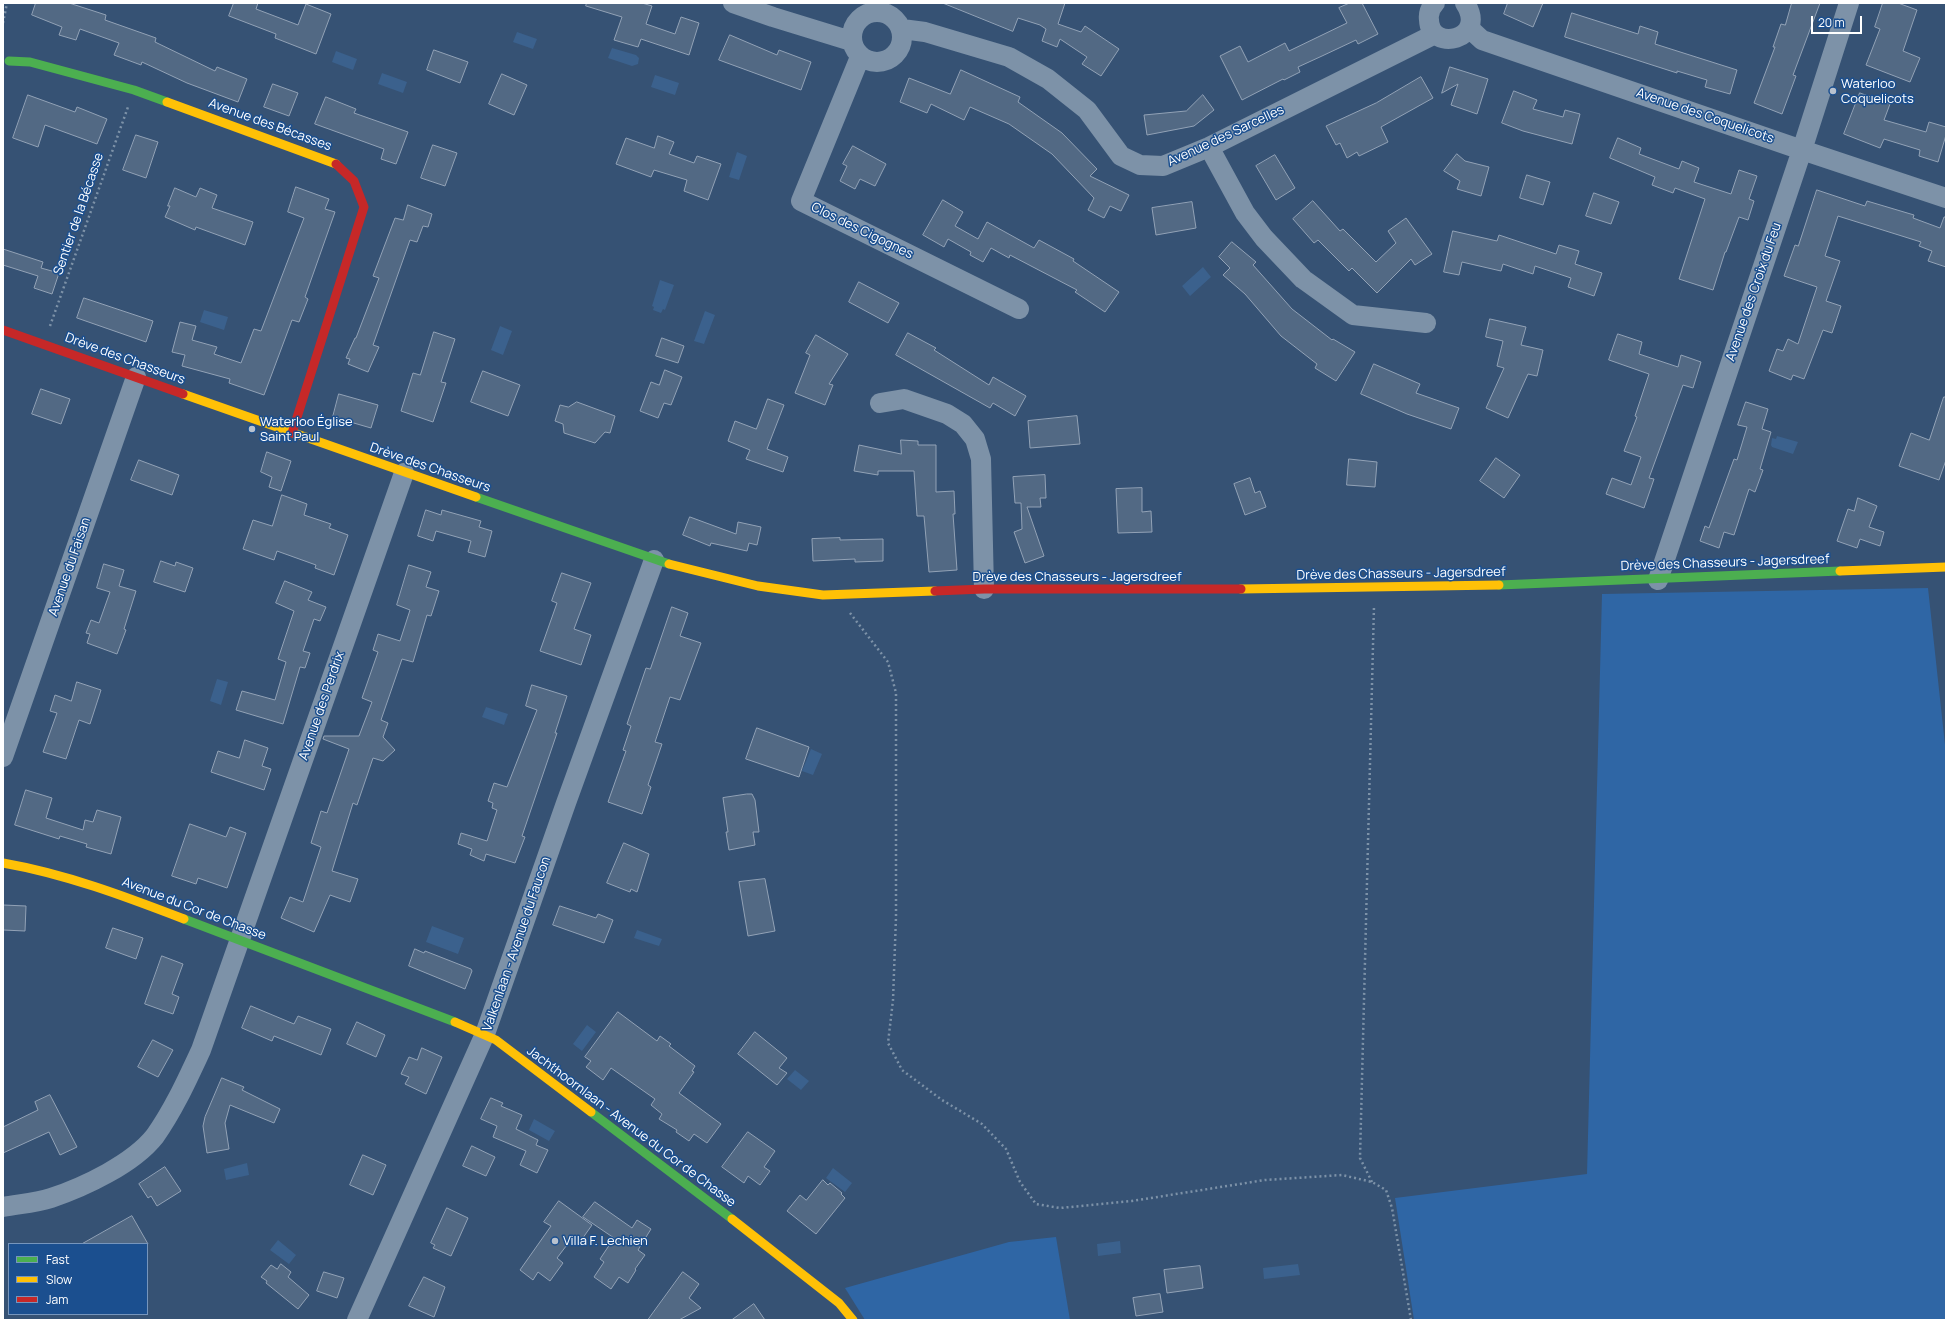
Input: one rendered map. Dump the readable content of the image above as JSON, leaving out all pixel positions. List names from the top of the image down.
{
  "streets": {
    "street": [
      "Avenue des Coquelicots",
      "Avenue des Bécasses",
      "Avenue des Sarcelles",
      "Clos des Cigognes",
      "Avenue des Croix du Feu",
      "Drève des Chasseurs",
      "Drève des Chasseurs - Jagersdreef",
      "Avenue du Faisan",
      "Avenue des Perdrix",
      "Avenue du Cor de Chasse",
      "Valkenlaan - Avenue du Faucon",
      "Jachthoornlaan - Avenue du Cor de Chasse"
    ],
    "path": ["Sentier de la Bécasse"]
  },
  "crossings": [
    ["Avenue des Coquelicots", "Avenue des Croix du Feu"],
    ["Avenue des Bécasses", "Sentier de la Bécasse"],
    ["Avenue des Bécasses", "Drève des Chasseurs"],
    ["Avenue des Sarcelles", "Clos des Cigognes"],
    ["Sentier de la Bécasse", "Drève des Chasseurs"],
    ["Avenue des Croix du Feu", "Drève des Chasseurs - Jagersdreef"],
    ["Drève des Chasseurs", "Drève des Chasseurs - Jagersdreef"],
    ["Drève des Chasseurs", "Avenue du Faisan"],
    ["Drève des Chasseurs", "Avenue des Perdrix"],
    ["Drève des Chasseurs", "Valkenlaan - Avenue du Faucon"],
    ["Avenue des Perdrix", "Avenue du Cor de Chasse"],
    ["Avenue du Cor de Chasse", "Jachthoornlaan - Avenue du Cor de Chasse"],
    ["Valkenlaan - Avenue du Faucon", "Jachthoornlaan - Avenue du Cor de Chasse"]
  ],
  "places": ["Waterloo Coquelicots", "Waterloo Église Saint Paul", "Villa F. Lechien"],
  "legend": ["Fast", "Slow", "Jam"],
  "scale_bar": "20 m"
}
